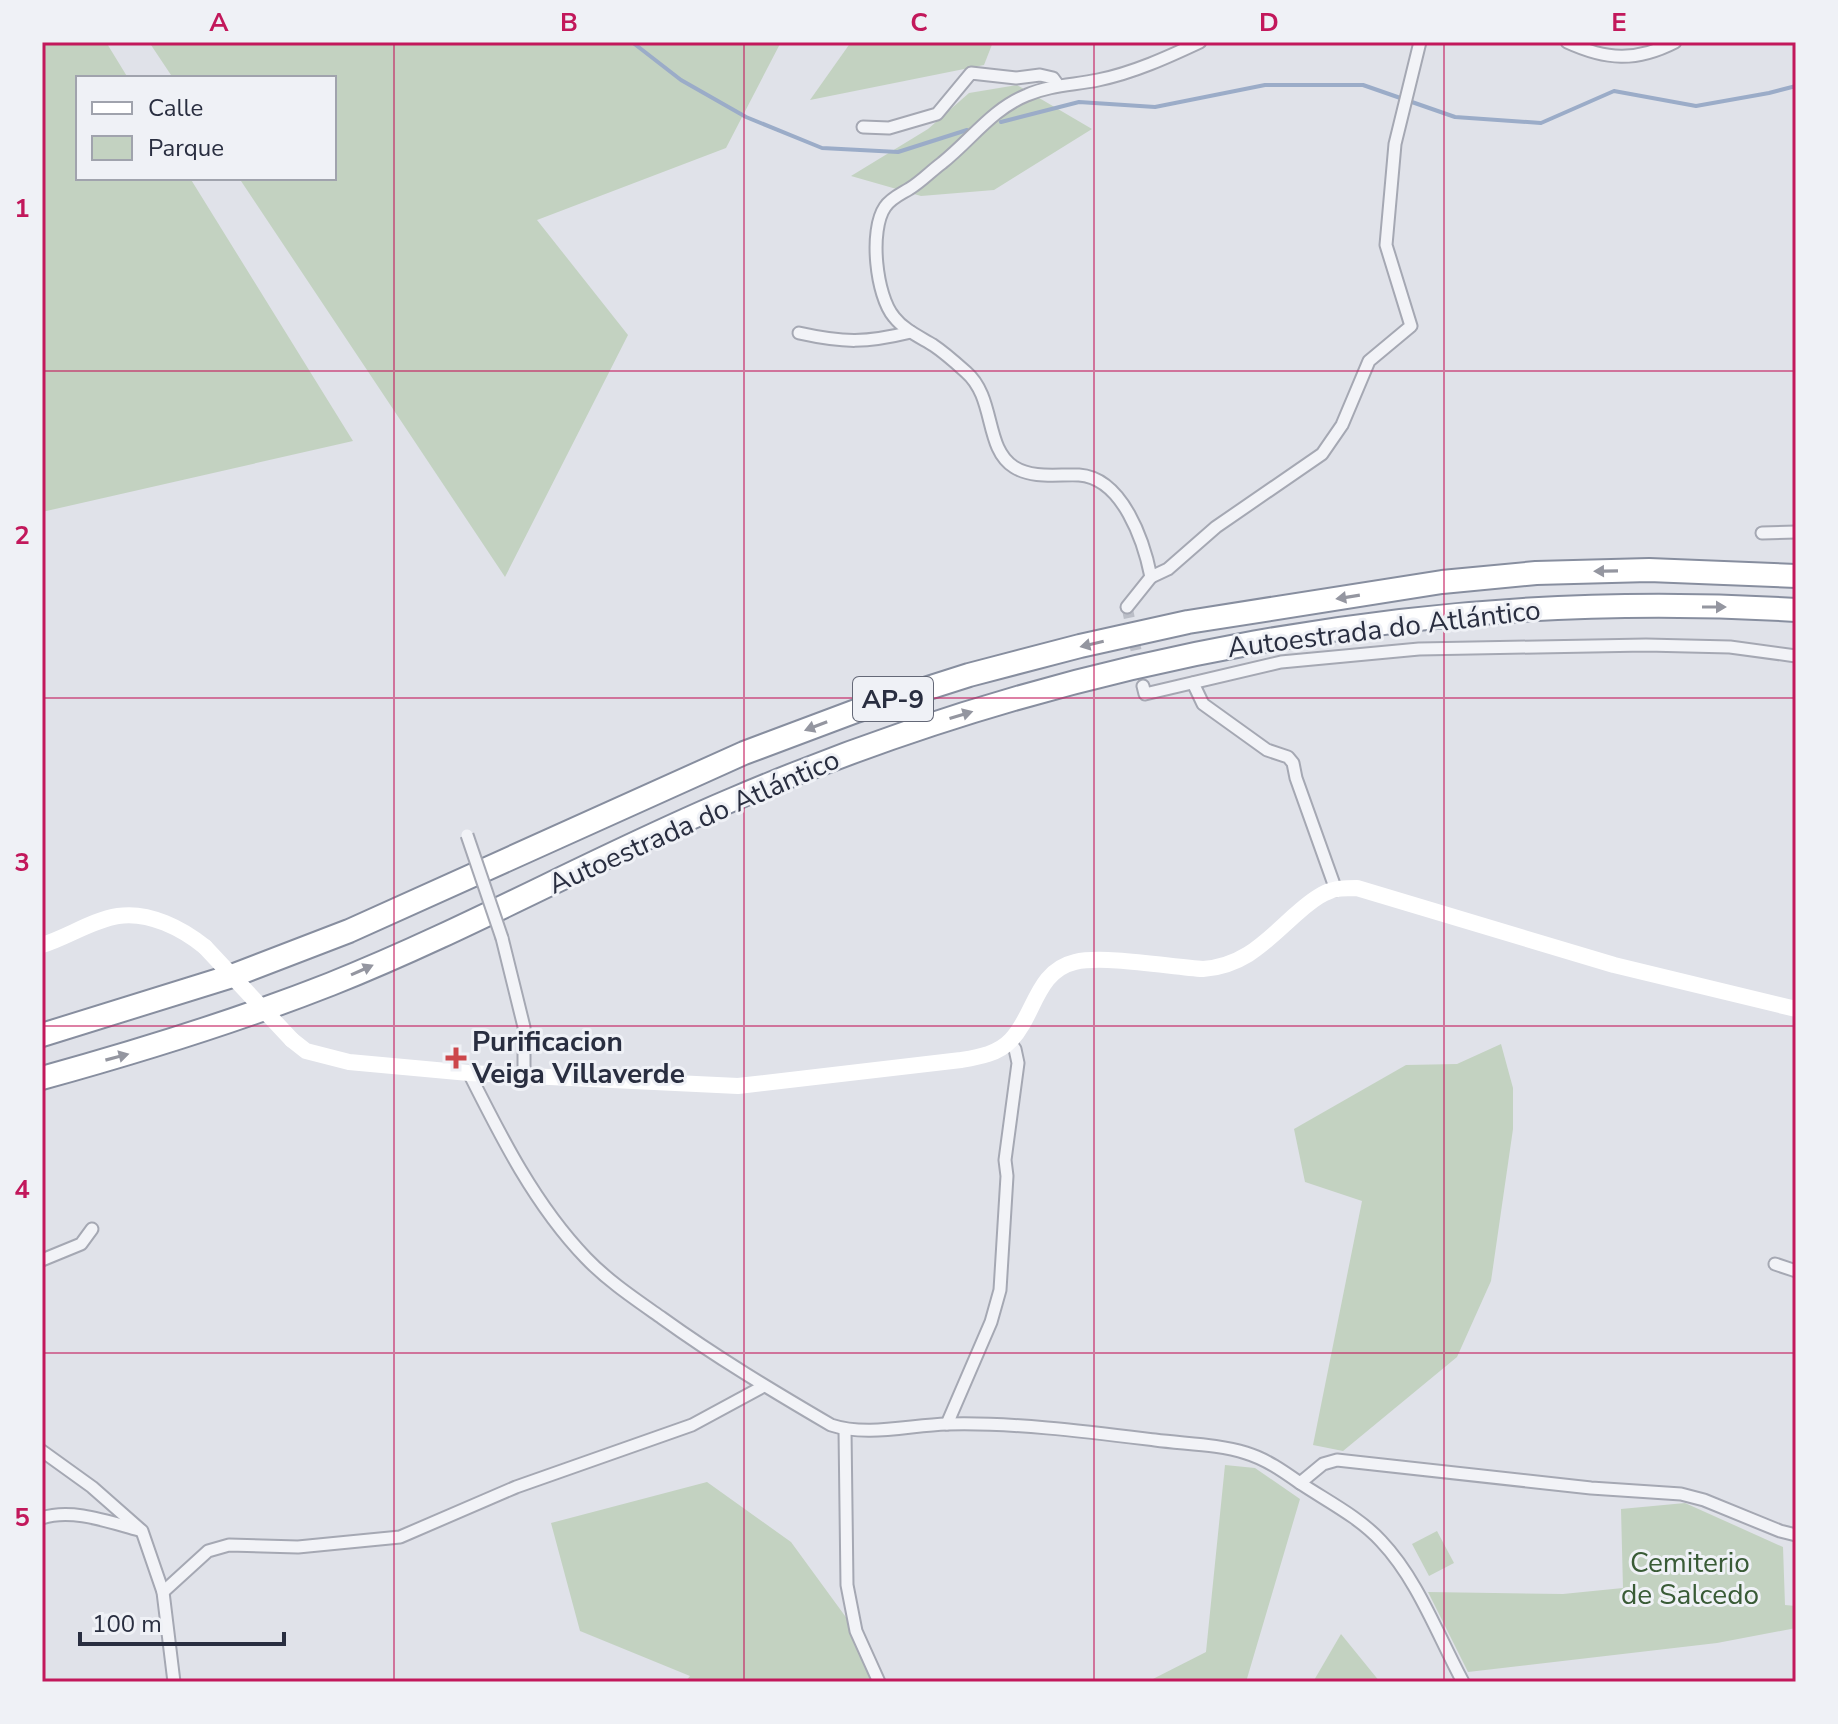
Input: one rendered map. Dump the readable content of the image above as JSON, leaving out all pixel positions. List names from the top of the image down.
{
  "streets": {
    "highway": ["Autoestrada do Atlántico", "AP-9"]
  },
  "parks": ["Cemiterio de Salcedo"],
  "places": {
    "health": ["Purificacion Veiga Villaverde"]
  },
  "legend": ["Calle", "Parque"],
  "scale_bar": "100 m",
  "grid": {
    "columns": [
      "A",
      "B",
      "C",
      "D",
      "E"
    ],
    "rows": [
      "1",
      "2",
      "3",
      "4",
      "5"
    ]
  }
}
